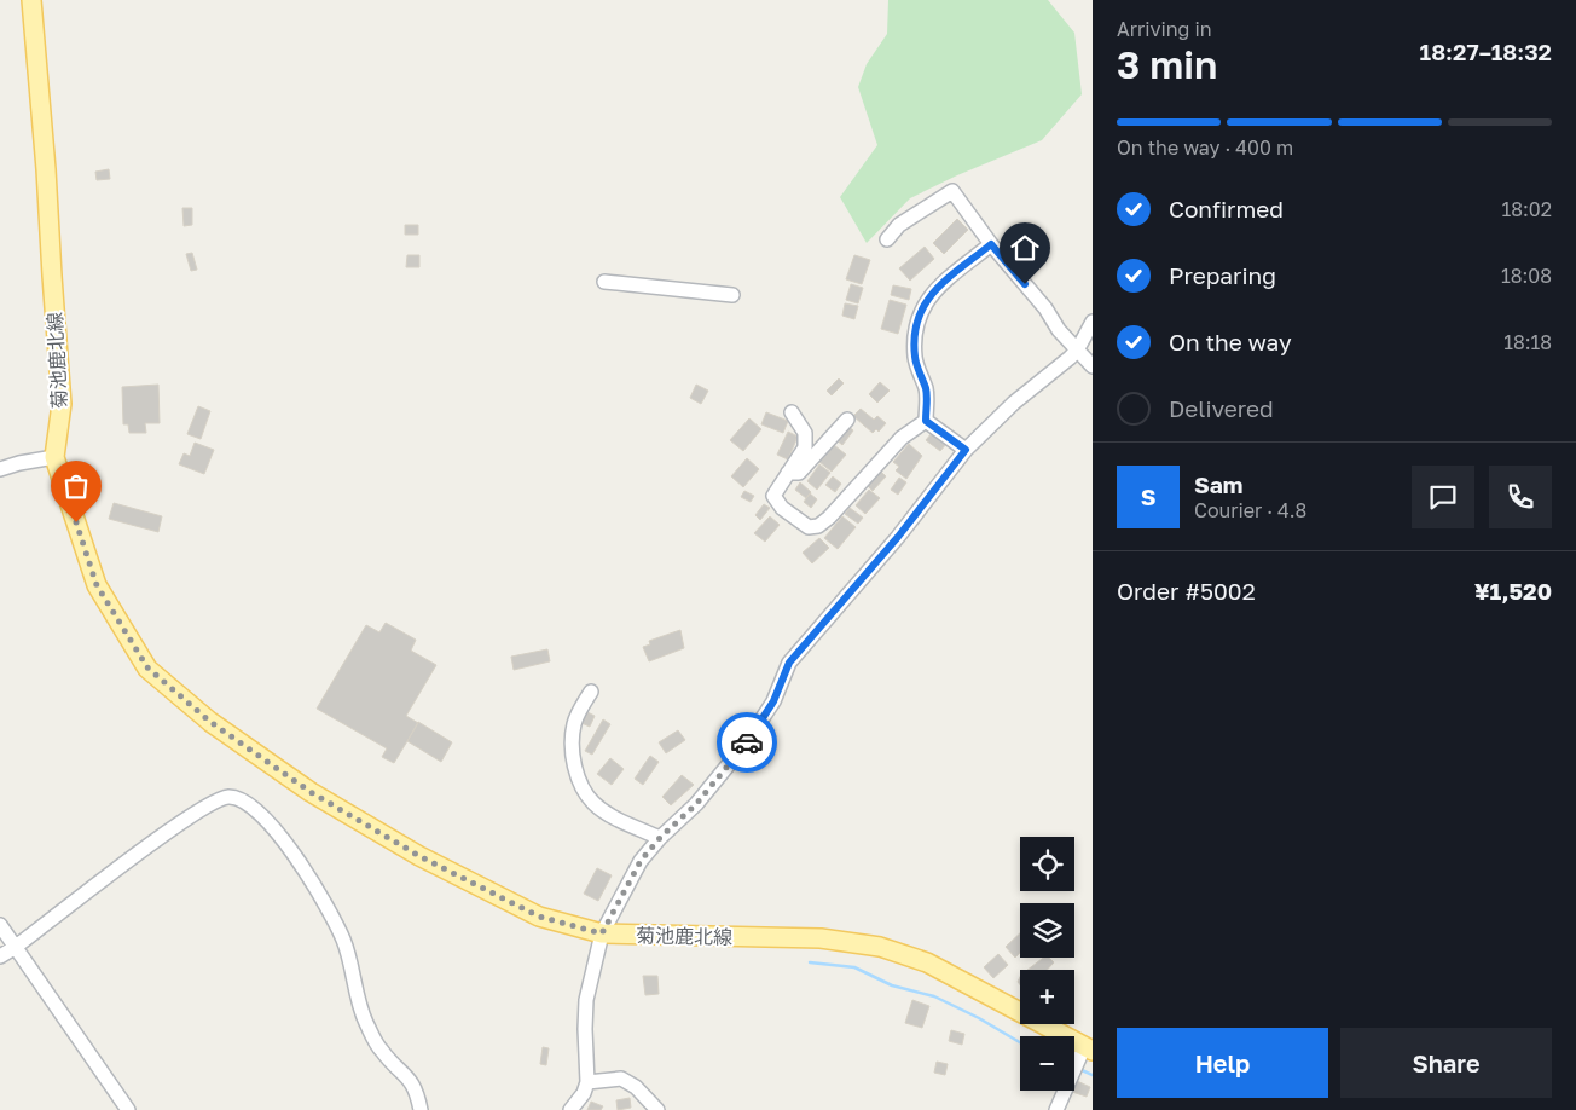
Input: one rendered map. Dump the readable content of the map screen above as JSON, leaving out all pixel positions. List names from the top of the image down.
{
  "streets": {
    "main road": ["菊池鹿北線"]
  },
  "page": {
    "heading": ["3 min", "Arriving in", "18:27–18:32"],
    "panel": [
      "Sam",
      "Courier · 4.8",
      "Order #5002",
      "¥1,520"
    ],
    "bar": "On the way · 400 m",
    "list": [
      ["Confirmed", "18:02"],
      ["Preparing", "18:08"],
      ["On the way", "18:18"],
      "Delivered"
    ],
    "round": "S",
    "map_buttons": ["+", "−"],
    "buttons": ["Help", "Share"]
  }
}
